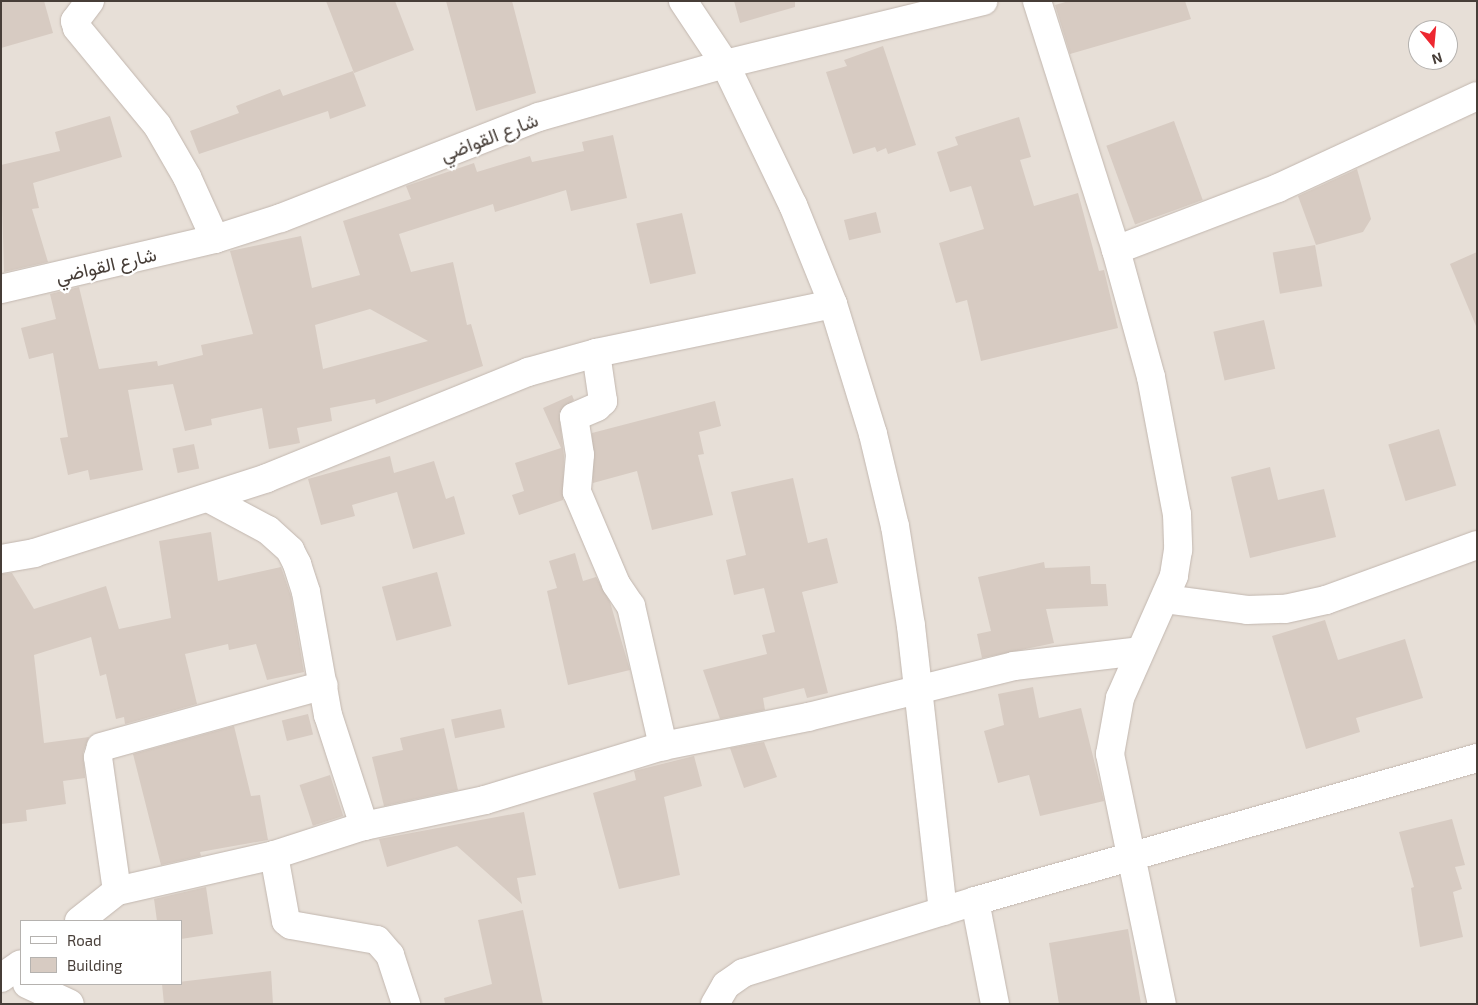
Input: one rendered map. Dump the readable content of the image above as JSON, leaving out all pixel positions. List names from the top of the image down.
{
  "streets": {
    "street": ["شارع القواضي"]
  },
  "legend": ["Road", "Building"],
  "north": "bottom"
}
